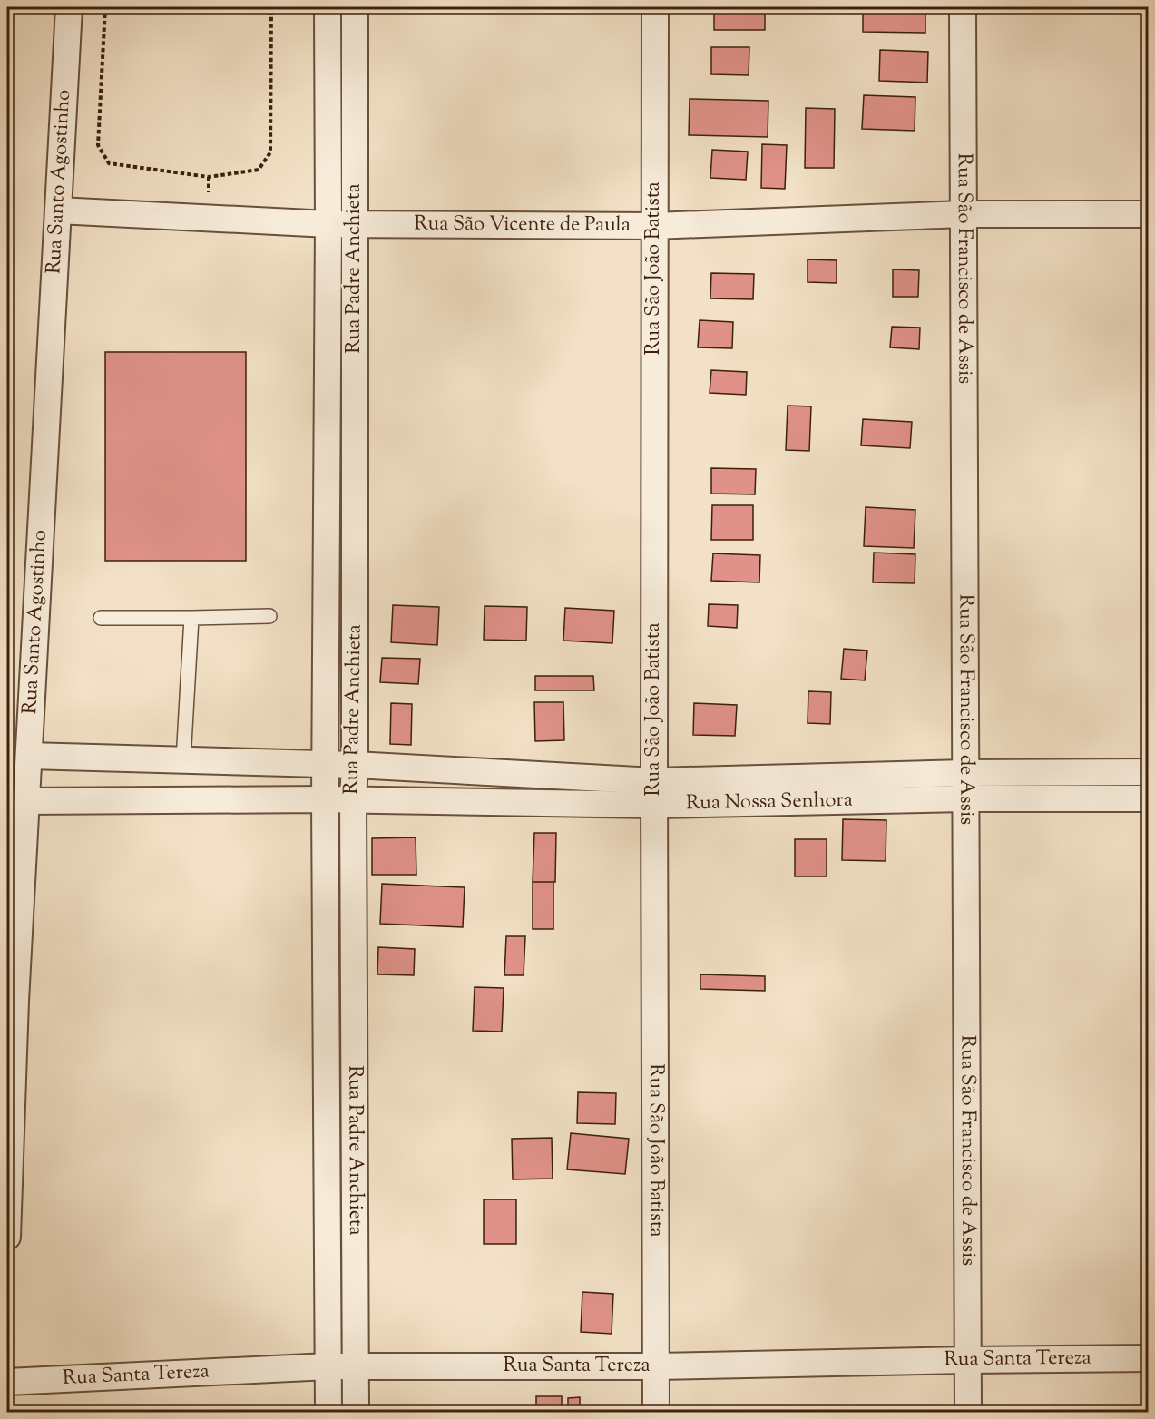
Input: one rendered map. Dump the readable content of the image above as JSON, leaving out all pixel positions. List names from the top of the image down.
{
  "streets": {
    "street": [
      "Rua Santo Agostinho",
      "Rua São Vicente de Paula",
      "Rua Padre Anchieta",
      "Rua São João Batista",
      "Rua São Francisco de Assis",
      "Rua Nossa Senhora",
      "Rua Santa Tereza"
    ]
  },
  "crossings": [
    ["Rua Santo Agostinho", "Rua São Vicente de Paula"],
    ["Rua Santo Agostinho", "Rua Nossa Senhora"],
    ["Rua São Vicente de Paula", "Rua Padre Anchieta"],
    ["Rua São Vicente de Paula", "Rua São João Batista"],
    ["Rua São Vicente de Paula", "Rua São Francisco de Assis"],
    ["Rua Padre Anchieta", "Rua Nossa Senhora"],
    ["Rua Padre Anchieta", "Rua Santa Tereza"],
    ["Rua São João Batista", "Rua Nossa Senhora"],
    ["Rua São João Batista", "Rua Santa Tereza"],
    ["Rua São Francisco de Assis", "Rua Nossa Senhora"],
    ["Rua São Francisco de Assis", "Rua Santa Tereza"]
  ]
}
